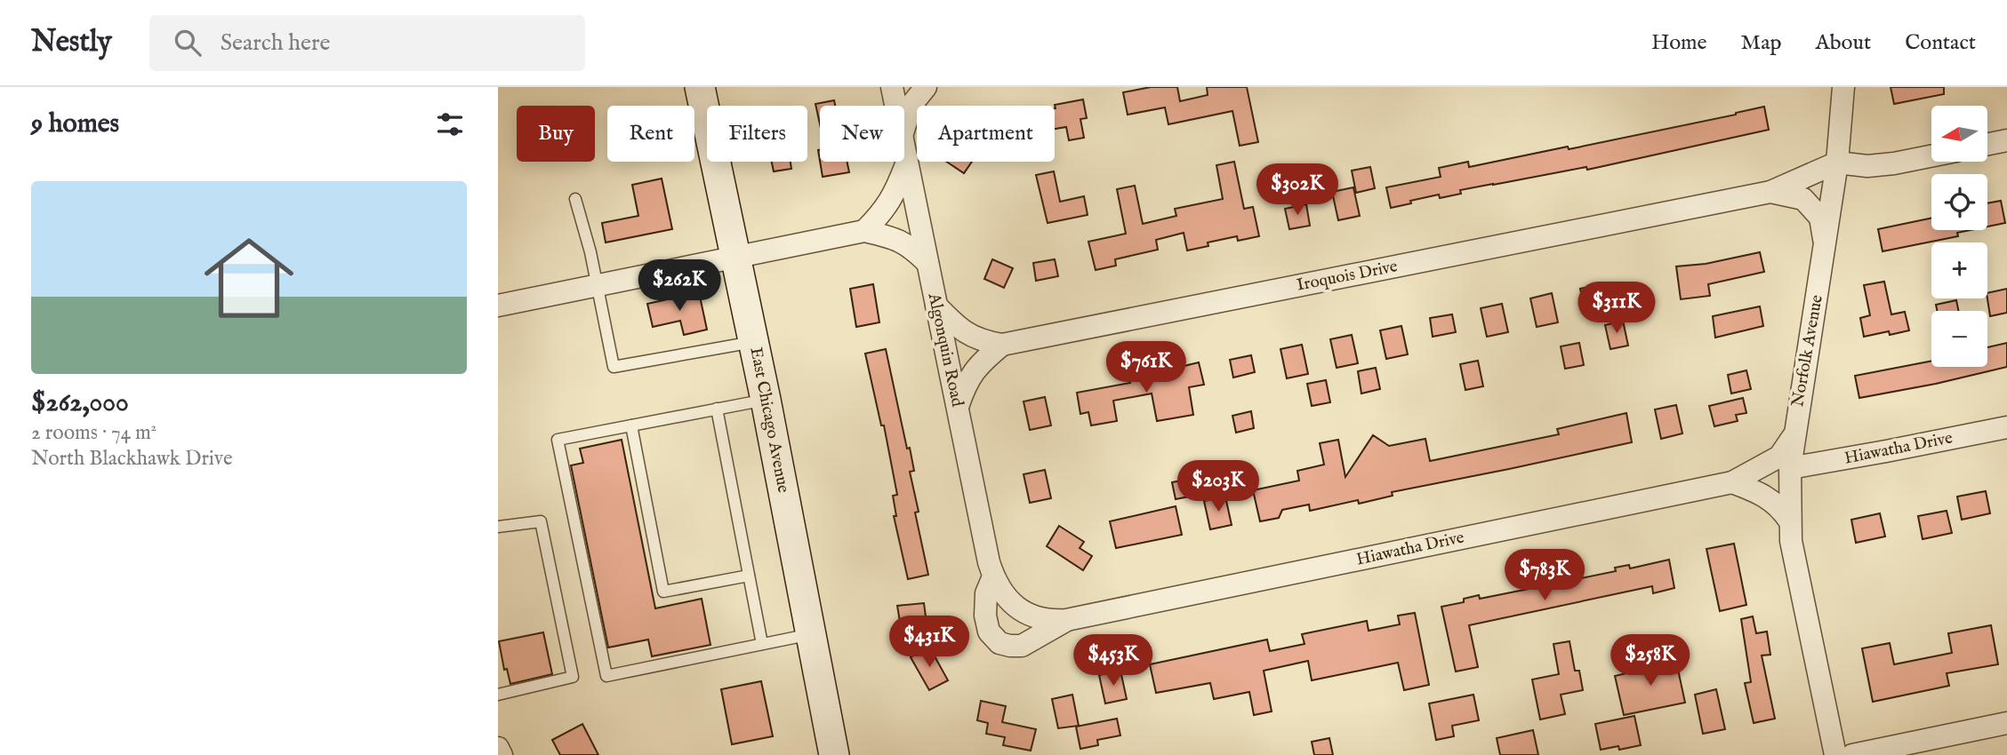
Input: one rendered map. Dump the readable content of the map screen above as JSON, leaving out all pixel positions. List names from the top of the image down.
{
  "streets": {
    "main road": ["East Chicago Avenue"],
    "street": [
      "Iroquois Drive",
      "Algonquin Road",
      "Norfolk Avenue",
      "Hiawatha Drive"
    ]
  },
  "crossings": [
    ["Iroquois Drive", "Algonquin Road"],
    ["Iroquois Drive", "Norfolk Avenue"],
    ["Algonquin Road", "Hiawatha Drive"],
    ["Norfolk Avenue", "Hiawatha Drive"]
  ],
  "north": "left",
  "page": {
    "header": "Nestly",
    "search": "Search here",
    "nav": [
      "Home",
      "Map",
      "About",
      "Contact"
    ],
    "heading": "9 homes",
    "map_buttons": ["+", "−"],
    "chip": [
      "Buy",
      "Rent",
      "Filters",
      "New",
      "Apartment"
    ],
    "list": [
      {
        "name": "$262,000",
        "note": "2 rooms · 74 m² · North Blackhawk Drive"
      }
    ],
    "price": [
      "$302K",
      "$262K",
      "$311K",
      "$761K",
      "$203K",
      "$783K",
      "$431K",
      "$453K",
      "$258K"
    ]
  }
}
